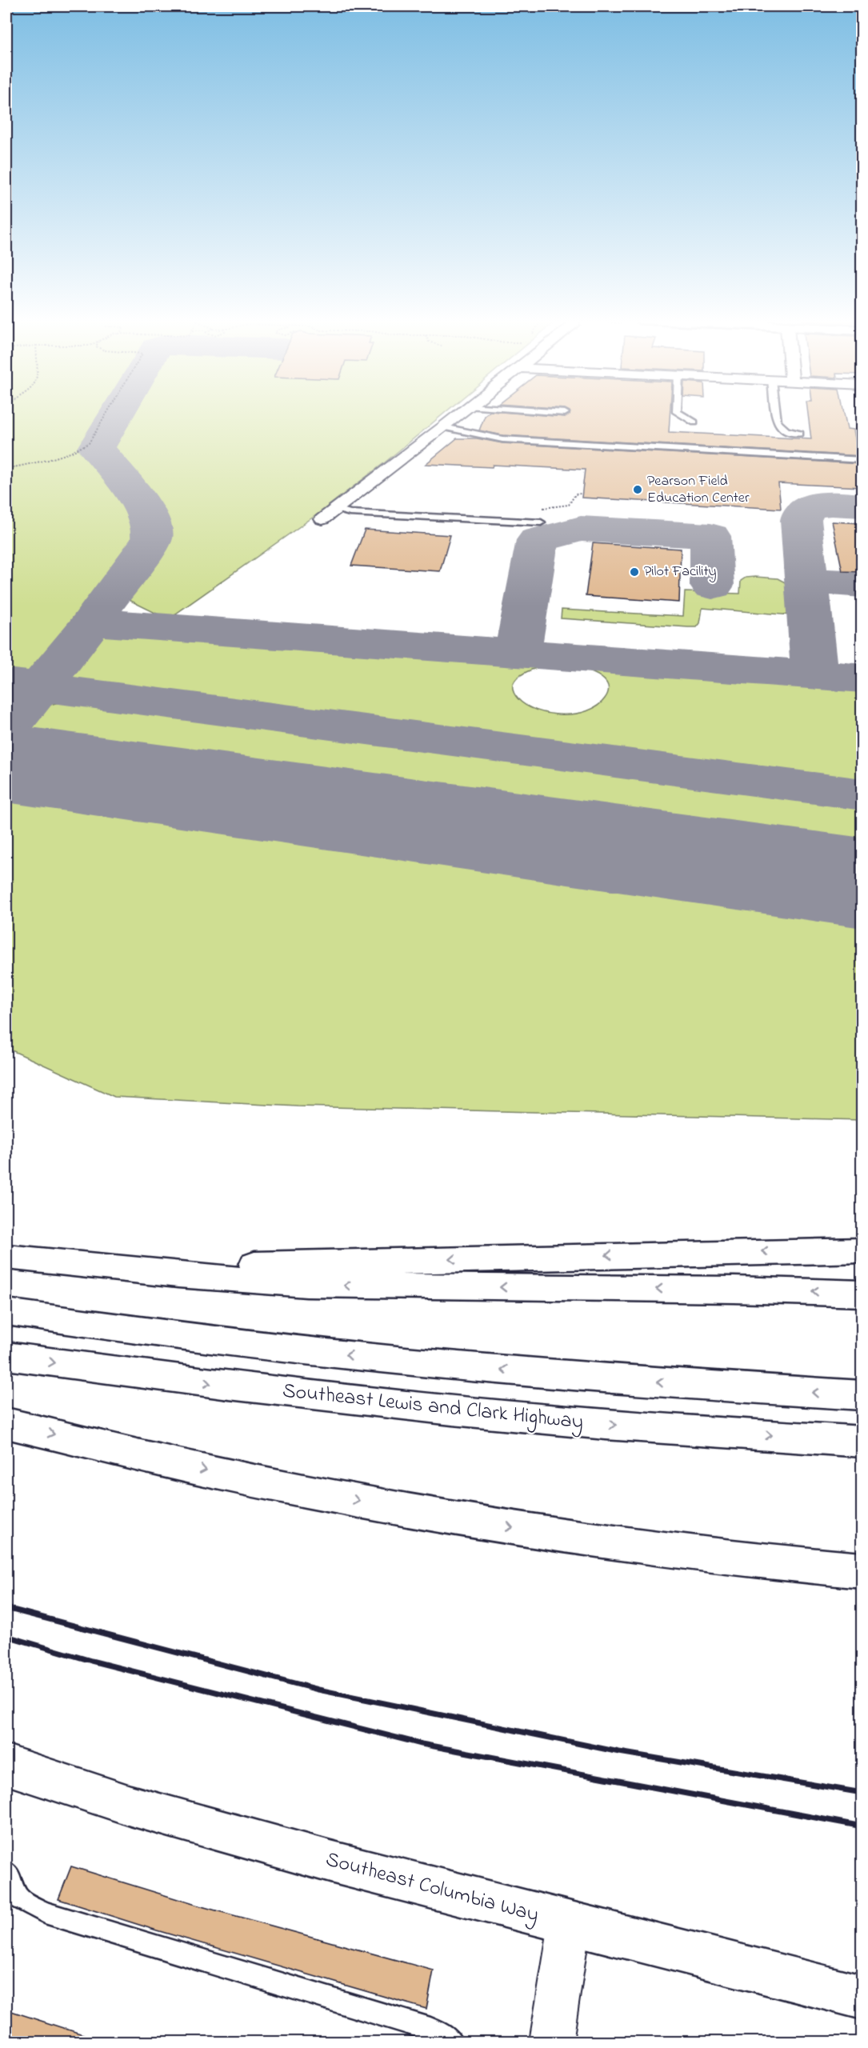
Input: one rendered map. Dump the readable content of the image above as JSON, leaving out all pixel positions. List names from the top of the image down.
{
  "streets": {
    "main road": ["Southeast Lewis and Clark Highway", "Southeast Columbia Way"]
  },
  "places": ["Pearson Field Education Center", "Pilot Facility"]
}
